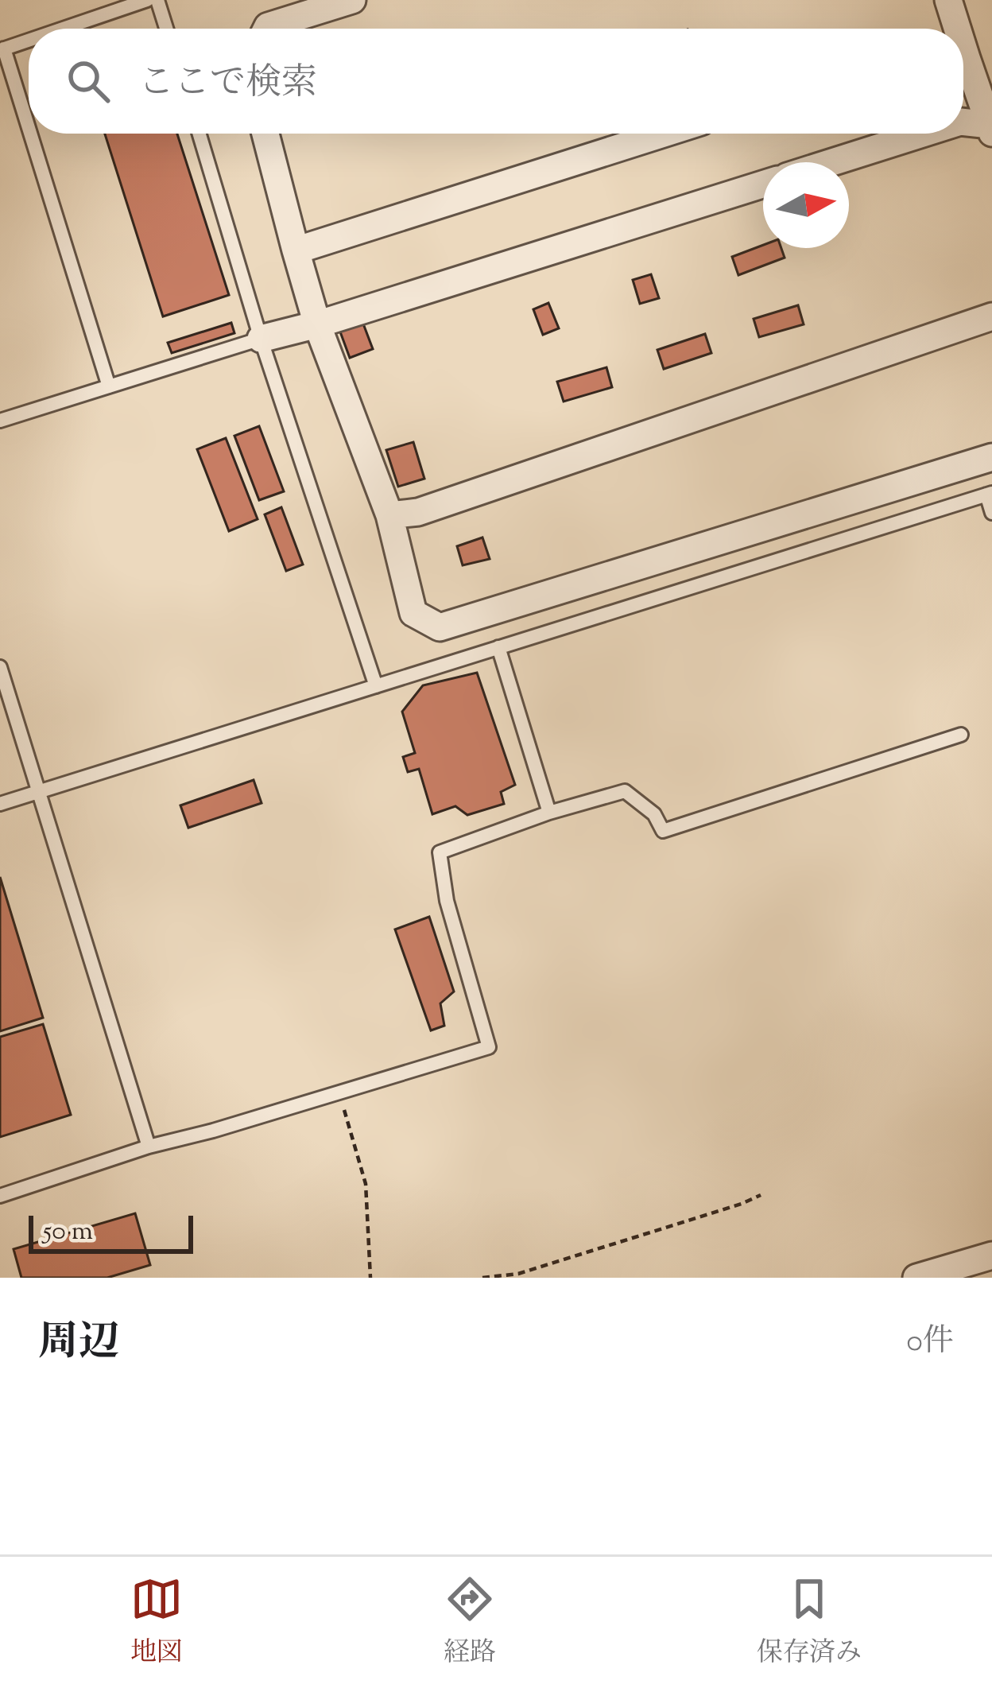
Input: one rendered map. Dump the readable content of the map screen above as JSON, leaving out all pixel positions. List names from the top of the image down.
{
  "scale_bar": "50 m",
  "north": "right",
  "page": {
    "search": "ここで検索",
    "scale": "50 m",
    "heading": ["周辺", "0件"],
    "nav": ["地図", "経路", "保存済み"]
  }
}
